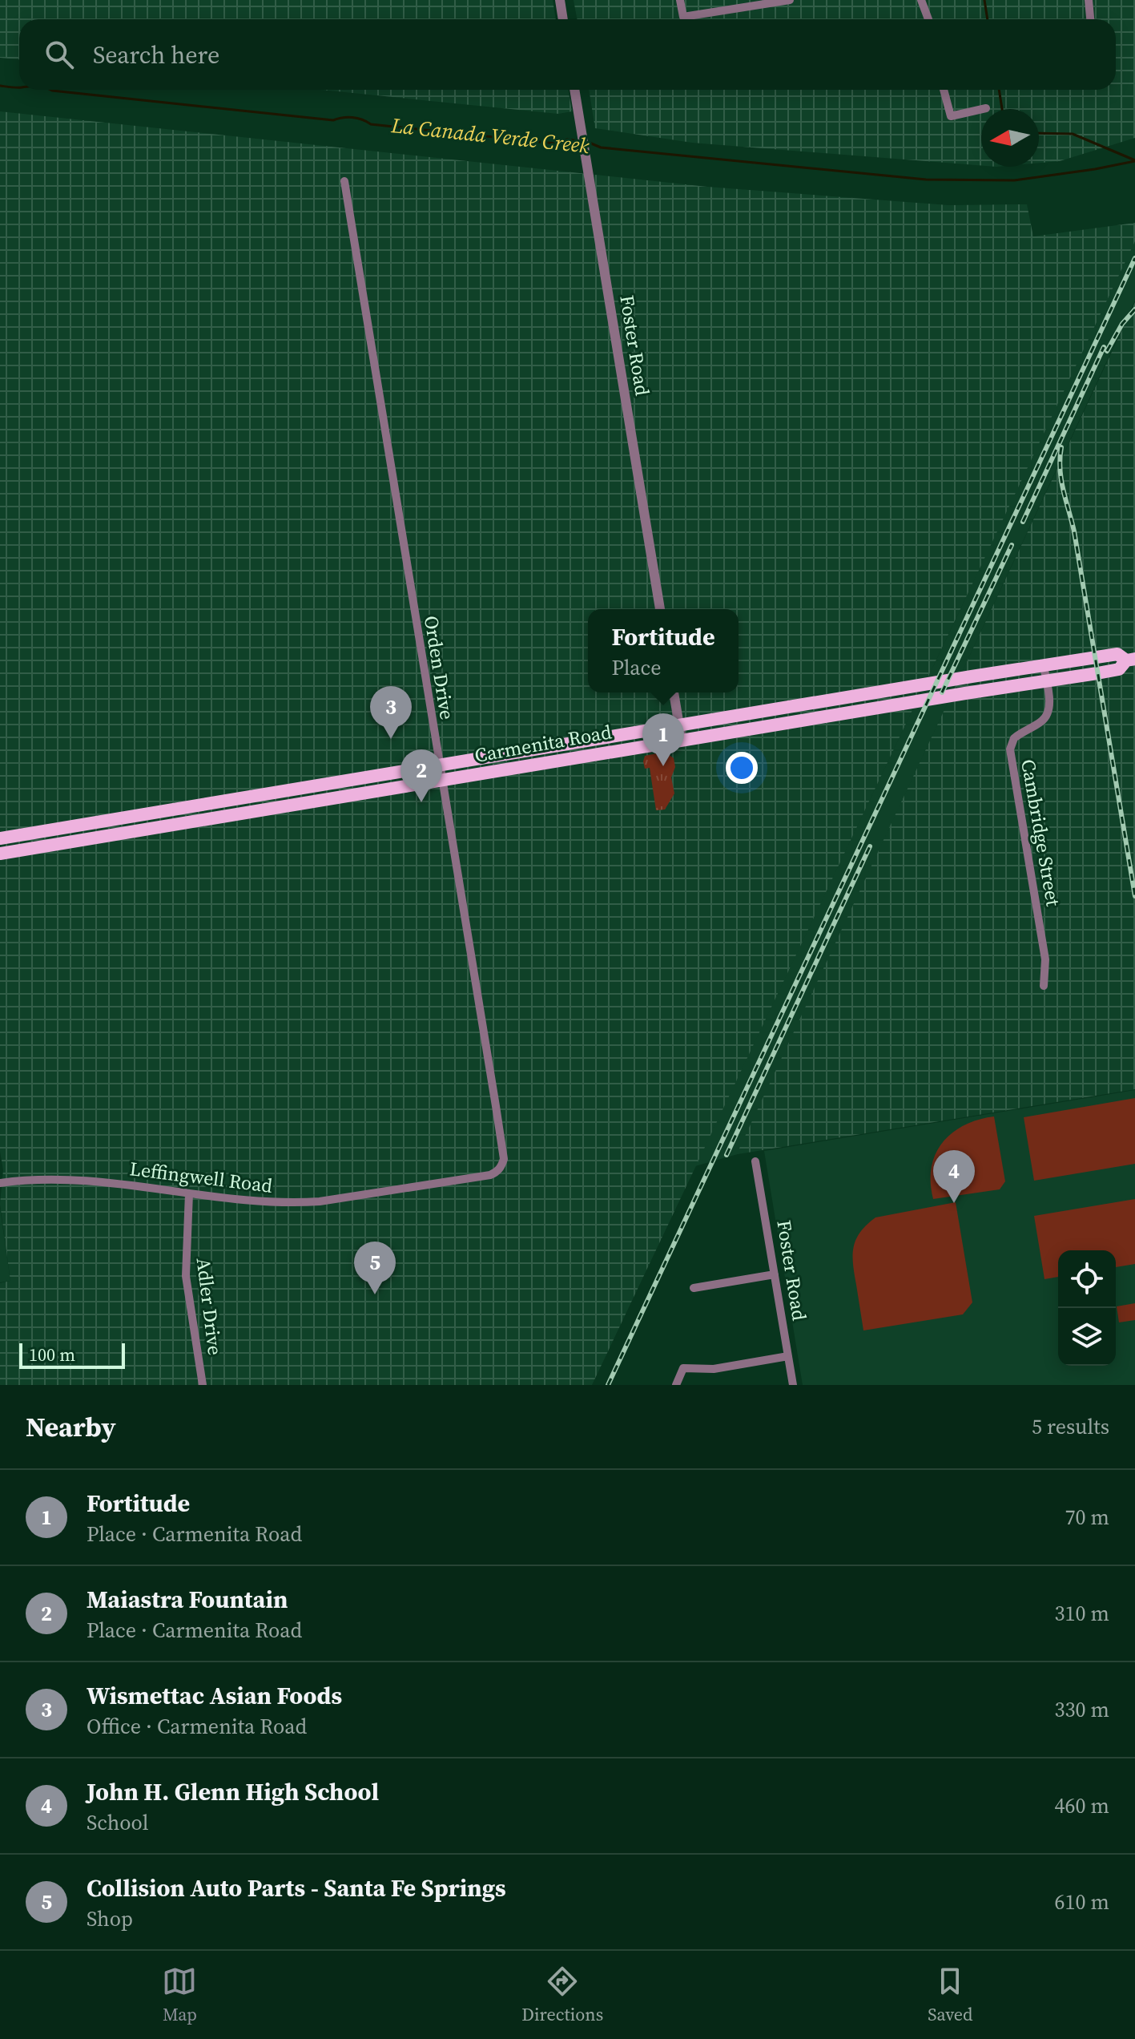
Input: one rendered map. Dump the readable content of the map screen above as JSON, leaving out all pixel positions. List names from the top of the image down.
{
  "streets": {
    "main road": ["Carmenita Road"],
    "street": [
      "Foster Road",
      "Orden Drive",
      "Cambridge Street",
      "Leffingwell Road",
      "Adler Drive"
    ]
  },
  "crossings": [
    ["Orden Drive", "Carmenita Road"],
    ["Orden Drive", "Leffingwell Road"],
    ["Carmenita Road", "Cambridge Street"],
    ["Leffingwell Road", "Adler Drive"]
  ],
  "water": ["La Canada Verde Creek"],
  "scale_bar": "100 m",
  "north": "left",
  "page": {
    "search": "Search here",
    "popup": ["Fortitude", "Place"],
    "pins": [
      "3",
      "1",
      "2",
      "4",
      "5"
    ],
    "scale": "100 m",
    "heading": ["Nearby", "5 results"],
    "list": [
      {
        "mark": "1",
        "name": "Fortitude",
        "note": "Place · Carmenita Road",
        "value": "70 m"
      },
      {
        "mark": "2",
        "name": "Maiastra Fountain",
        "note": "Place · Carmenita Road",
        "value": "310 m"
      },
      {
        "mark": "3",
        "name": "Wismettac Asian Foods",
        "note": "Office · Carmenita Road",
        "value": "330 m"
      },
      {
        "mark": "4",
        "name": "John H. Glenn High School",
        "note": "School",
        "value": "460 m"
      },
      {
        "mark": "5",
        "name": "Collision Auto Parts - Santa Fe Springs",
        "note": "Shop",
        "value": "610 m"
      }
    ],
    "nav": ["Map", "Directions", "Saved"]
  }
}
